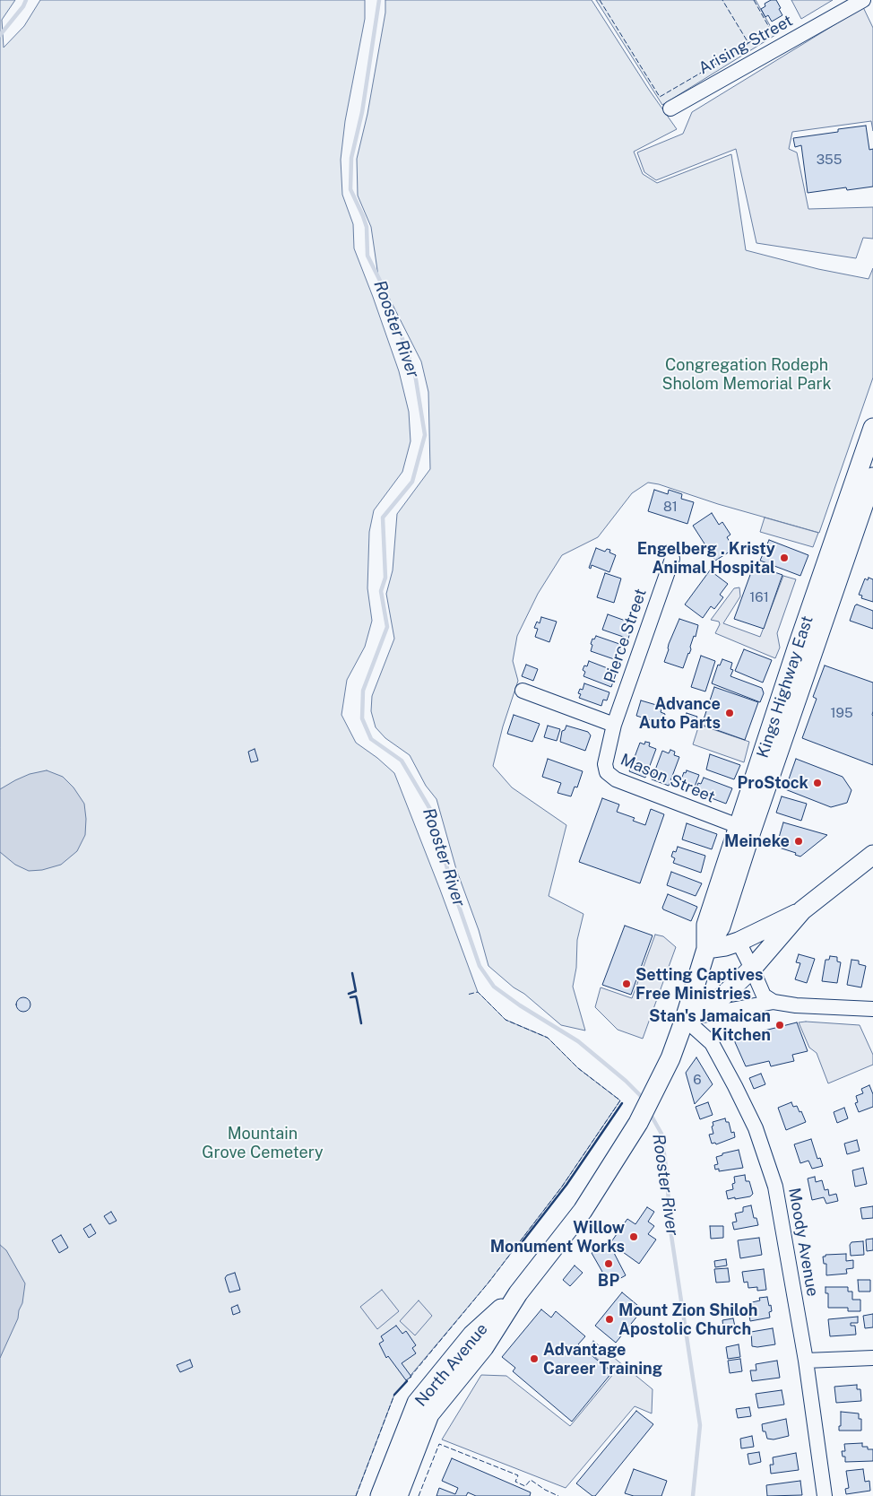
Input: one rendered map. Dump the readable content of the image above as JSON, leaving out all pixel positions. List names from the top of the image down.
{
  "streets": {
    "main road": ["Kings Highway East", "North Avenue"],
    "street": [
      "Arising Street",
      "Pierce Street",
      "Mason Street",
      "Moody Avenue"
    ]
  },
  "crossings": [
    ["Pierce Street", "Mason Street"],
    ["Kings Highway East", "Mason Street"],
    ["Kings Highway East", "Moody Avenue"],
    ["Kings Highway East", "North Avenue"]
  ],
  "water": ["Rooster River"],
  "parks": ["Congregation Rodeph Sholom Memorial Park", "Mountain Grove Cemetery"],
  "places": [
    "Engelberg . Kristy Animal Hospital",
    "Advance Auto Parts",
    "ProStock",
    "Meineke",
    "Setting Captives Free Ministries",
    "Stan's Jamaican Kitchen",
    "Willow Monument Works",
    "BP",
    "Mount Zion Shiloh Apostolic Church",
    "Advantage Career Training"
  ],
  "house_numbers": [
    "355",
    "81",
    "161",
    "195",
    "6"
  ]
}
